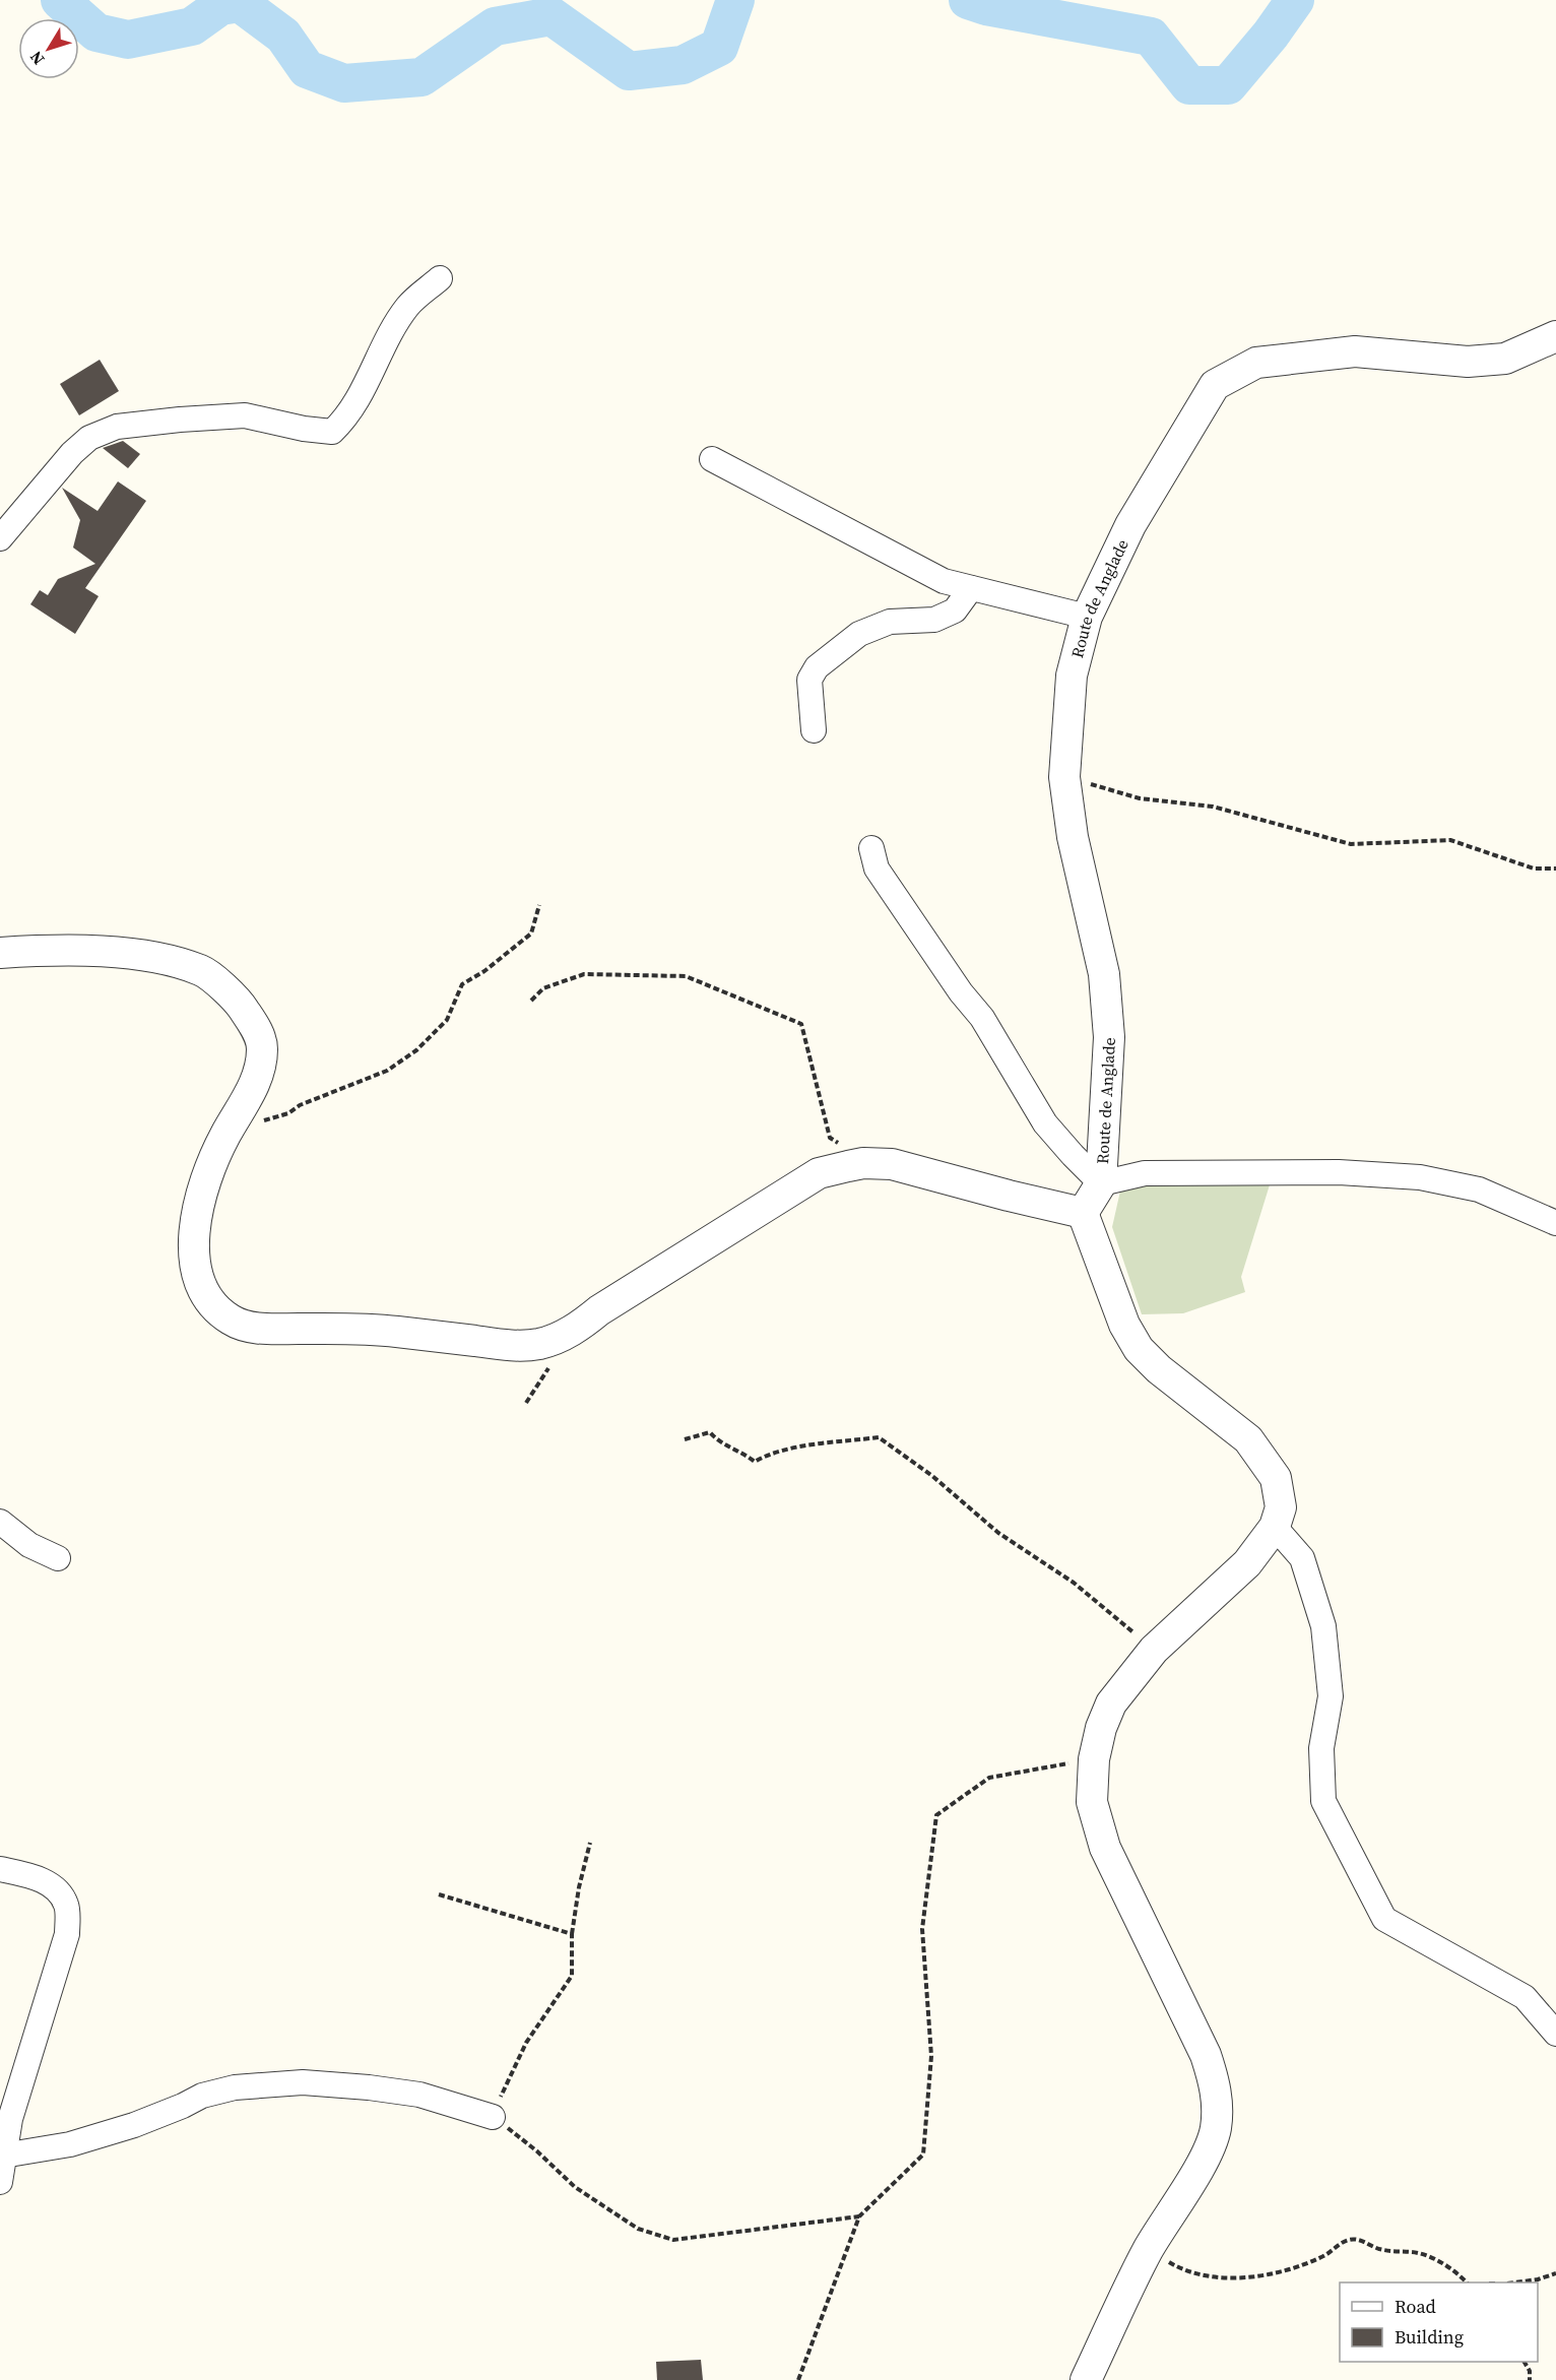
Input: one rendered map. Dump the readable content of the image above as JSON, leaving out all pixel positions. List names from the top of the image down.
{
  "streets": {
    "street": ["Route de Anglade"]
  },
  "legend": ["Road", "Building"],
  "north": "bottom left"
}
